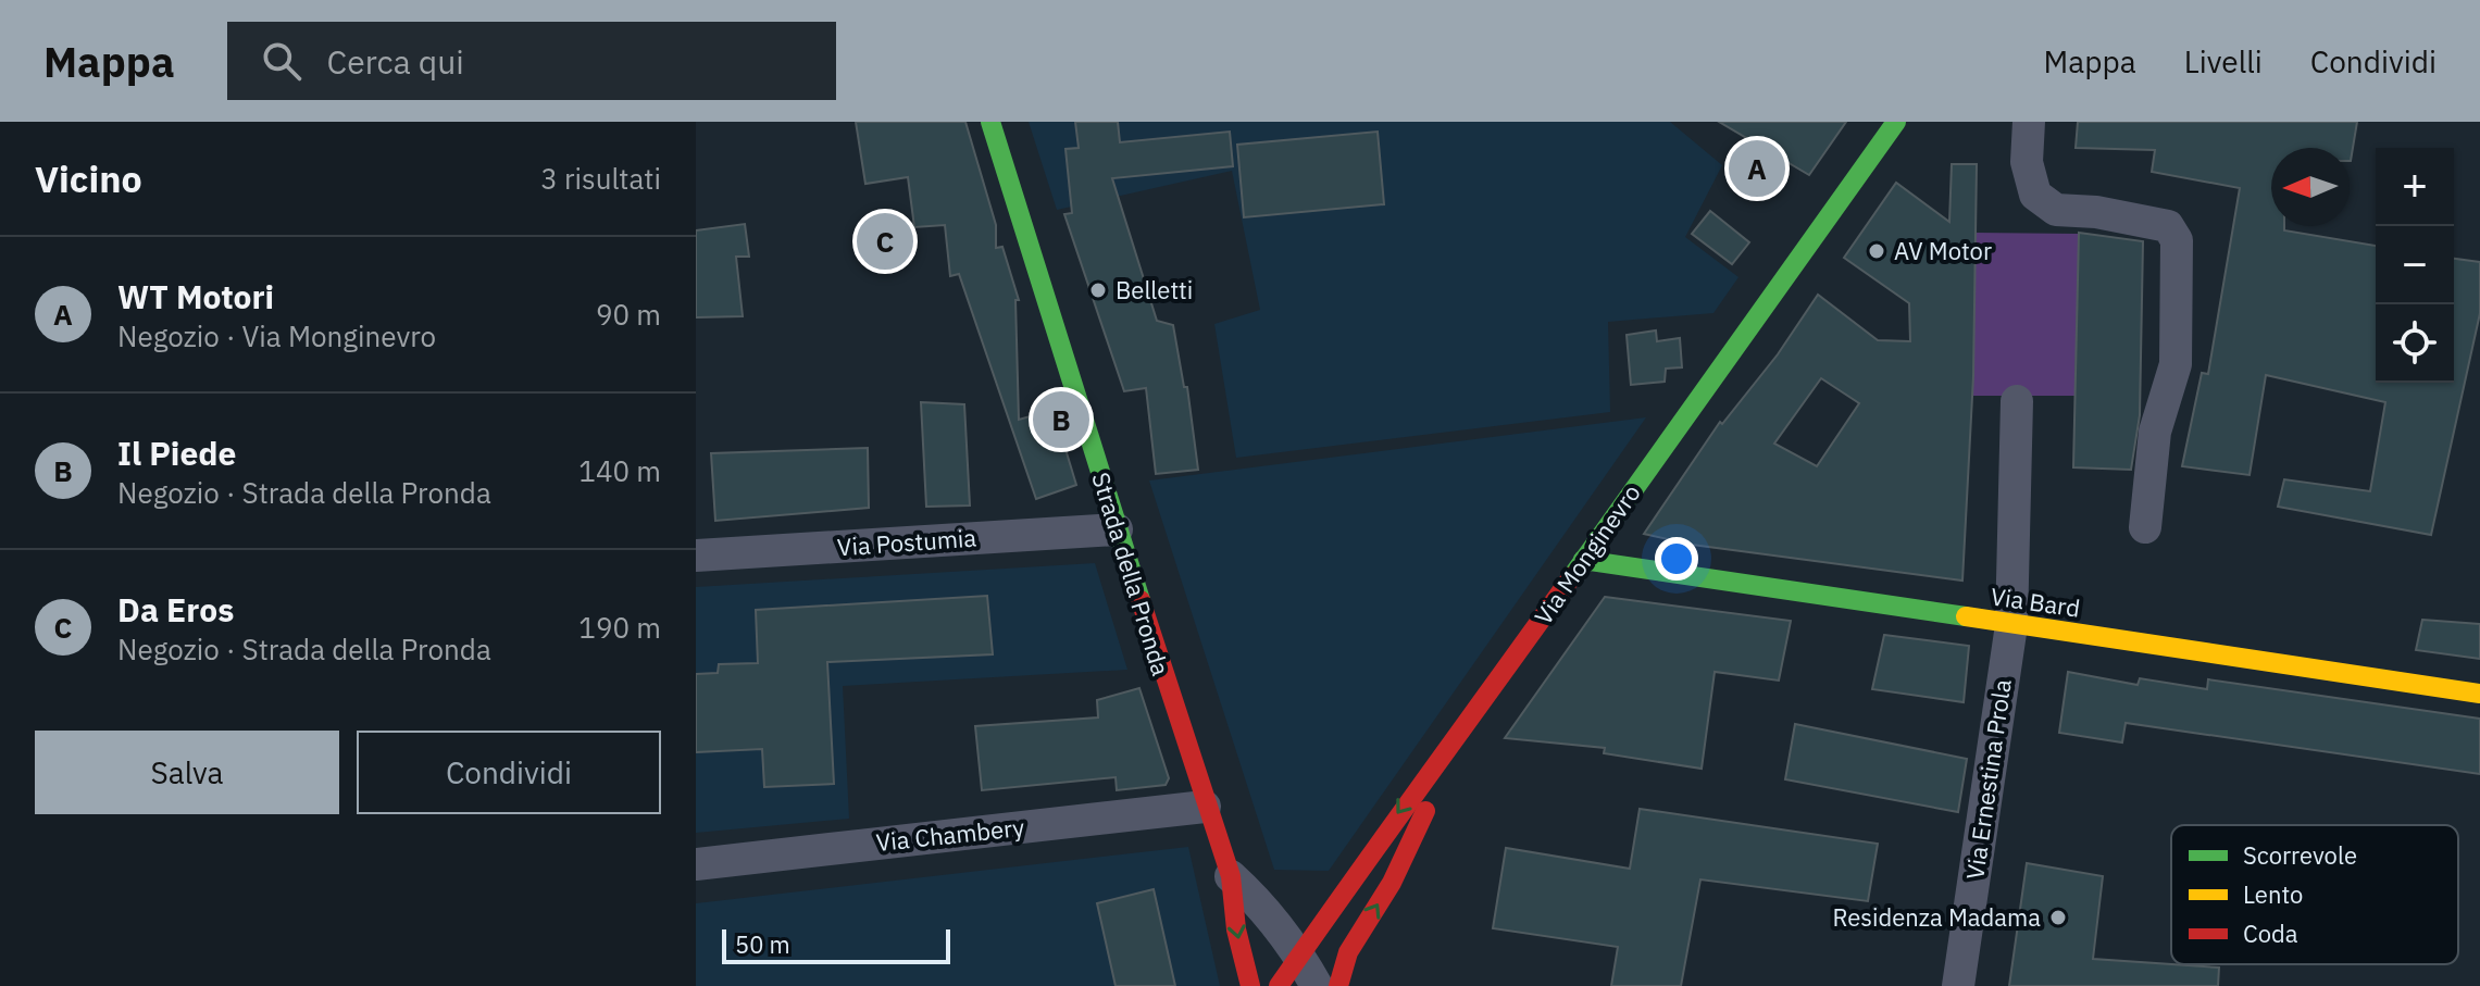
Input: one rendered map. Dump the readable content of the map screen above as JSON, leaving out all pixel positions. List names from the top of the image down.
{
  "streets": {
    "street": [
      "Via Postumia",
      "Via Monginevro",
      "Strada della Pronda",
      "Via Bard",
      "Via Ernestina Prola",
      "Via Chambery"
    ]
  },
  "crossings": [
    ["Via Postumia", "Strada della Pronda"],
    ["Via Monginevro", "Strada della Pronda"],
    ["Via Monginevro", "Via Bard"],
    ["Strada della Pronda", "Via Chambery"],
    ["Via Bard", "Via Ernestina Prola"]
  ],
  "places": ["AV Motor", "Belletti", "Residenza Madama"],
  "legend": ["Scorrevole", "Lento", "Coda"],
  "scale_bar": "50 m",
  "north": "left",
  "page": {
    "header": "Mappa",
    "search": "Cerca qui",
    "nav": ["Mappa", "Livelli", "Condividi"],
    "heading": ["Vicino", "3 risultati"],
    "pins": ["A", "C", "B"],
    "map_buttons": ["+", "−"],
    "list": [
      {
        "mark": "A",
        "name": "WT Motori",
        "note": "Negozio · Via Monginevro",
        "value": "90 m"
      },
      {
        "mark": "B",
        "name": "Il Piede",
        "note": "Negozio · Strada della Pronda",
        "value": "140 m"
      },
      {
        "mark": "C",
        "name": "Da Eros",
        "note": "Negozio · Strada della Pronda",
        "value": "190 m"
      }
    ],
    "buttons": ["Salva", "Condividi"],
    "scale": "50 m"
  }
}
